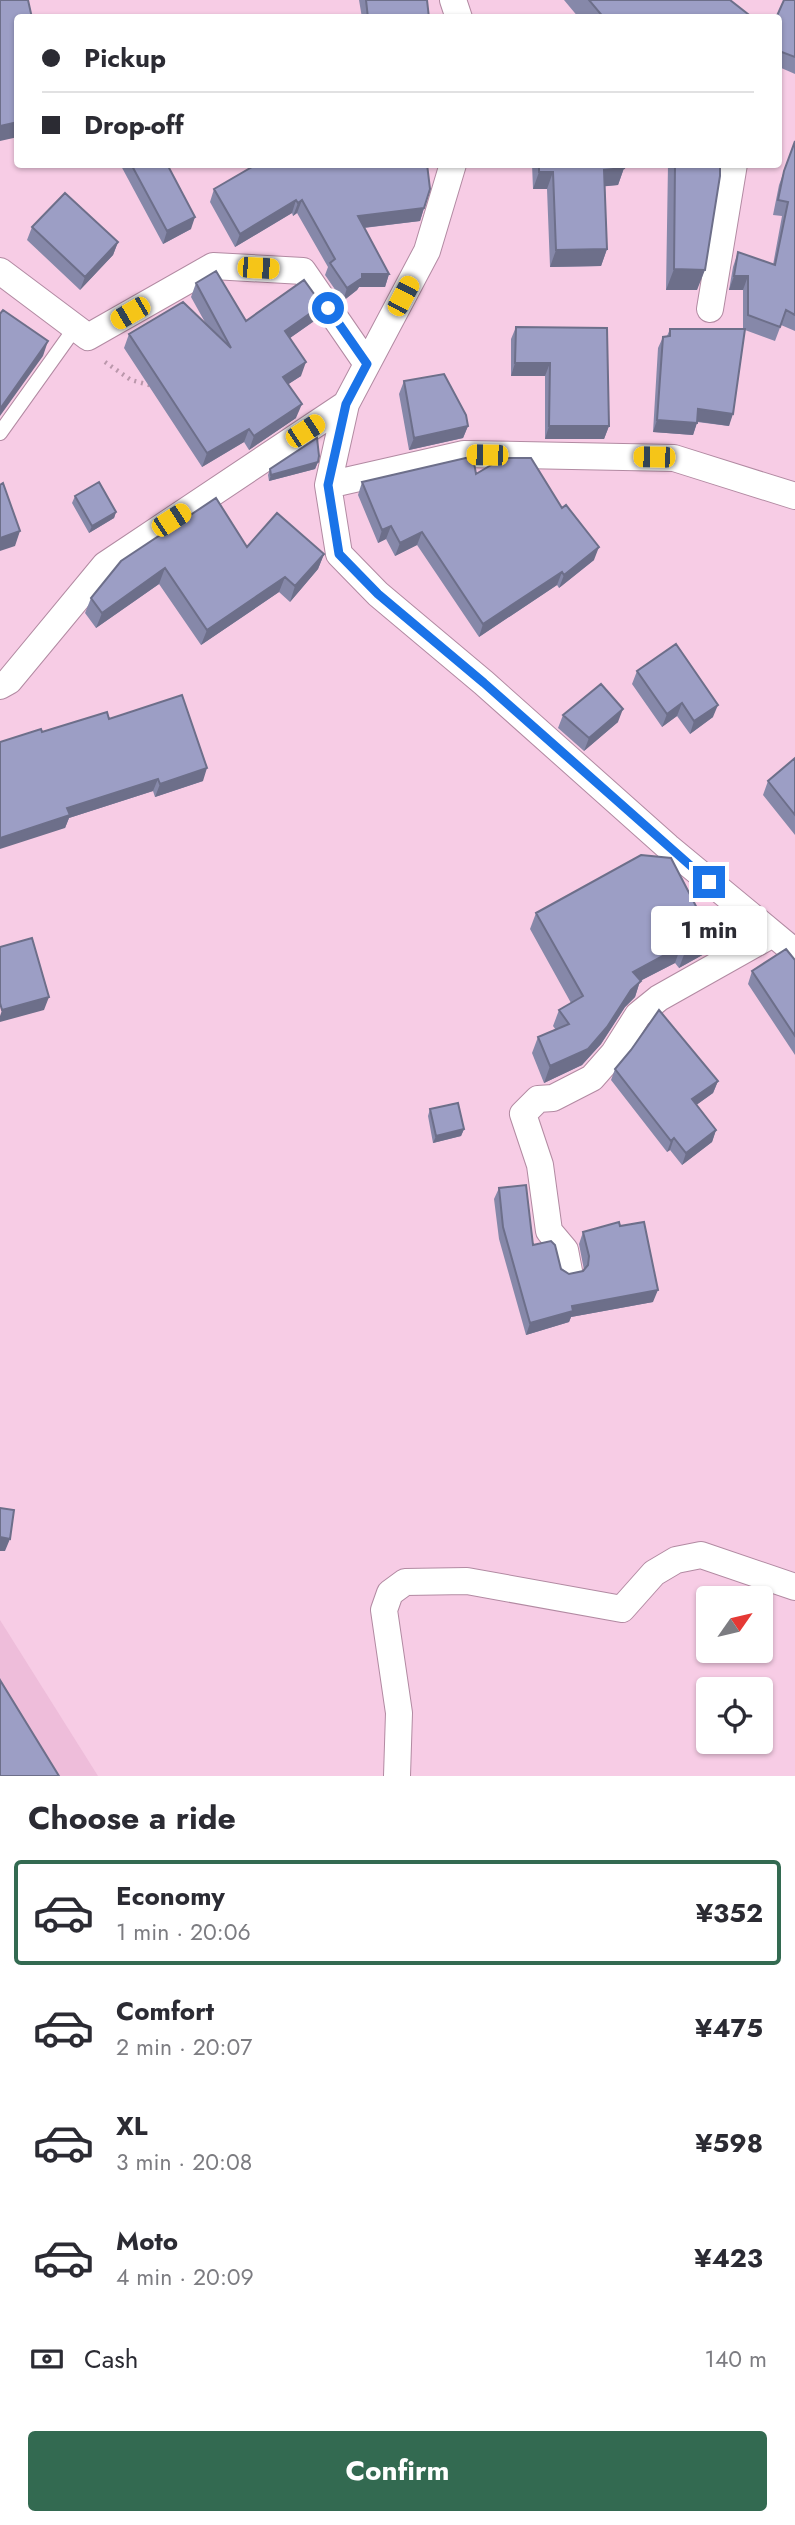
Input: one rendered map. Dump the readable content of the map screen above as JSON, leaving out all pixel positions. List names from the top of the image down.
{
  "north": "top right",
  "page": {
    "banner": ["Pickup", "Drop-off"],
    "bubble": "1 min",
    "heading": "Choose a ride",
    "list": [
      {
        "name": "Economy",
        "note": "1 min · 20:06",
        "value": "¥352"
      },
      {
        "name": "Comfort",
        "note": "2 min · 20:07",
        "value": "¥475"
      },
      {
        "name": "XL",
        "note": "3 min · 20:08",
        "value": "¥598"
      },
      {
        "name": "Moto",
        "note": "4 min · 20:09",
        "value": "¥423"
      }
    ],
    "pay": ["Cash", "140 m"],
    "buttons": "Confirm"
  }
}
